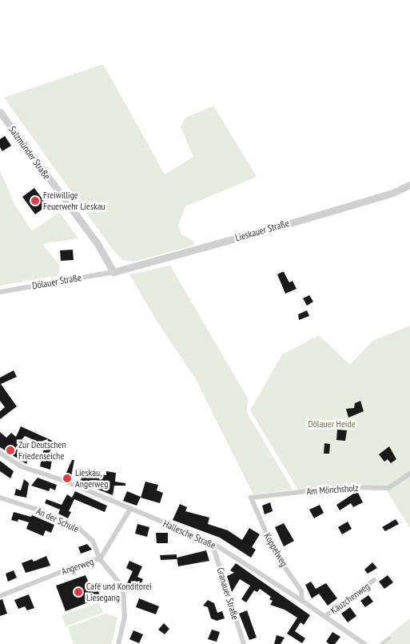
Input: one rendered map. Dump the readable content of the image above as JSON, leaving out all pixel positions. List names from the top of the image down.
{
  "streets": {
    "street": [
      "Salzmünder Straße",
      "Lieskauer Straße",
      "Dölauer Straße",
      "Am Mönchsholz",
      "An der Schule",
      "Hallesche Straße",
      "Koppelweg",
      "Angerweg",
      "Granauer Straße",
      "Käuzchenweg"
    ]
  },
  "crossings": [
    ["Salzmünder Straße", "Lieskauer Straße"],
    ["Salzmünder Straße", "Dölauer Straße"],
    ["Lieskauer Straße", "Dölauer Straße"],
    ["Am Mönchsholz", "Koppelweg"],
    ["An der Schule", "Angerweg"],
    ["Hallesche Straße", "Koppelweg"],
    ["Hallesche Straße", "Angerweg"],
    ["Hallesche Straße", "Granauer Straße"],
    ["Hallesche Straße", "Käuzchenweg"]
  ],
  "parks": ["Dölauer Heide"],
  "places": [
    "Freiwillige Feuerwehr Lieskau",
    "Zur Deutschen Friedenseiche",
    "Lieskau, Angerweg",
    "Café und Konditorei Liesegang"
  ]
}
